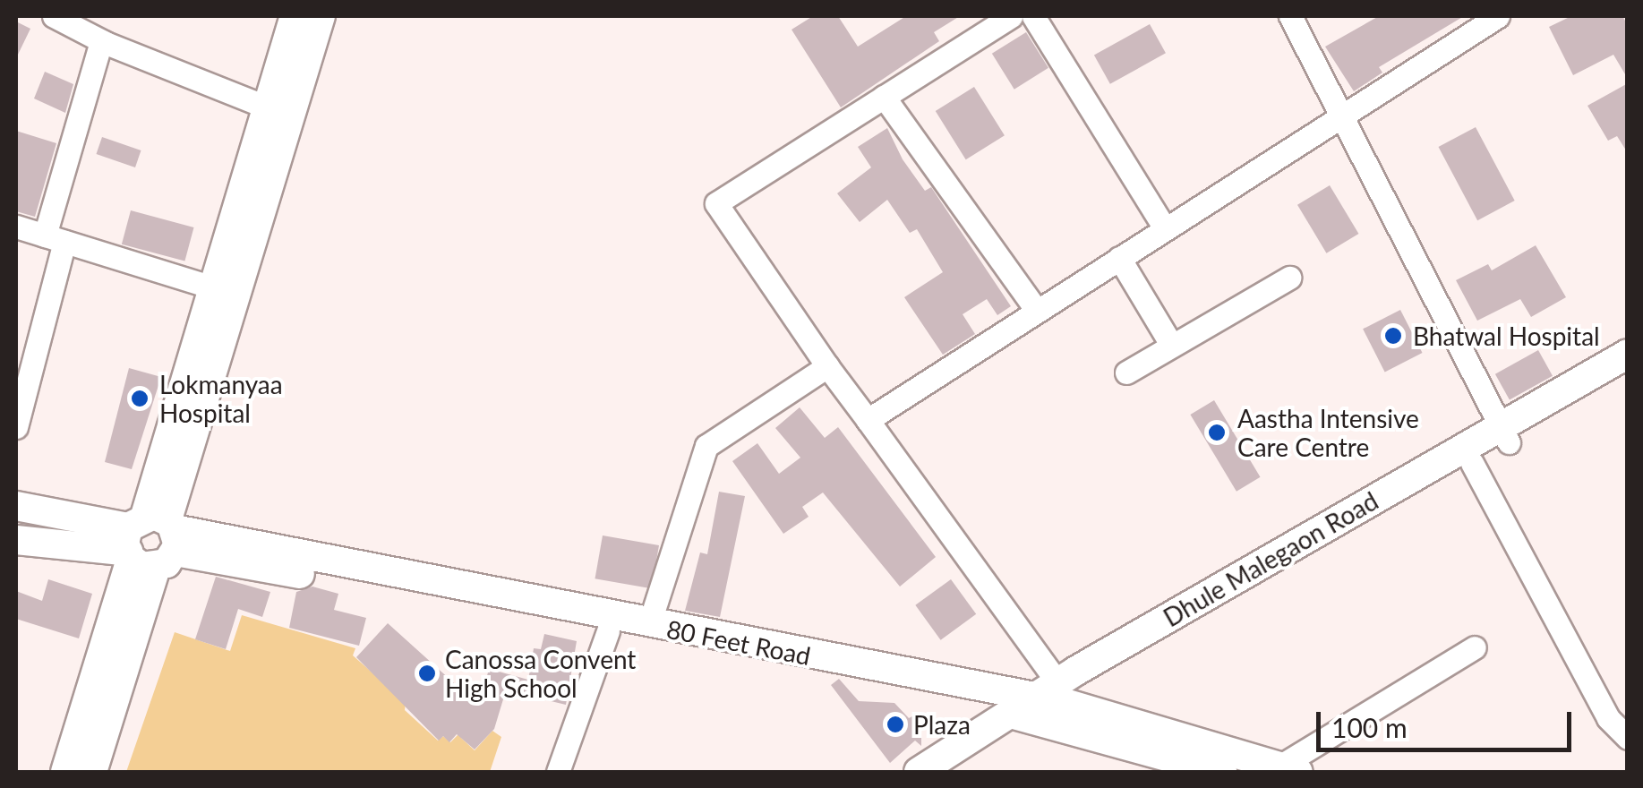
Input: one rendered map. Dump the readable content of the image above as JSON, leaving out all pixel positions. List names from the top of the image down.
{
  "streets": {
    "main road": ["Dhule Malegaon Road", "80 Feet Road"]
  },
  "crossings": [
    ["Dhule Malegaon Road", "80 Feet Road"]
  ],
  "places": [
    "Bhatwal Hospital",
    "Lokmanyaa Hospital",
    "Aastha Intensive Care Centre",
    "Canossa Convent High School",
    "Plaza"
  ],
  "scale_bar": "100 m"
}
